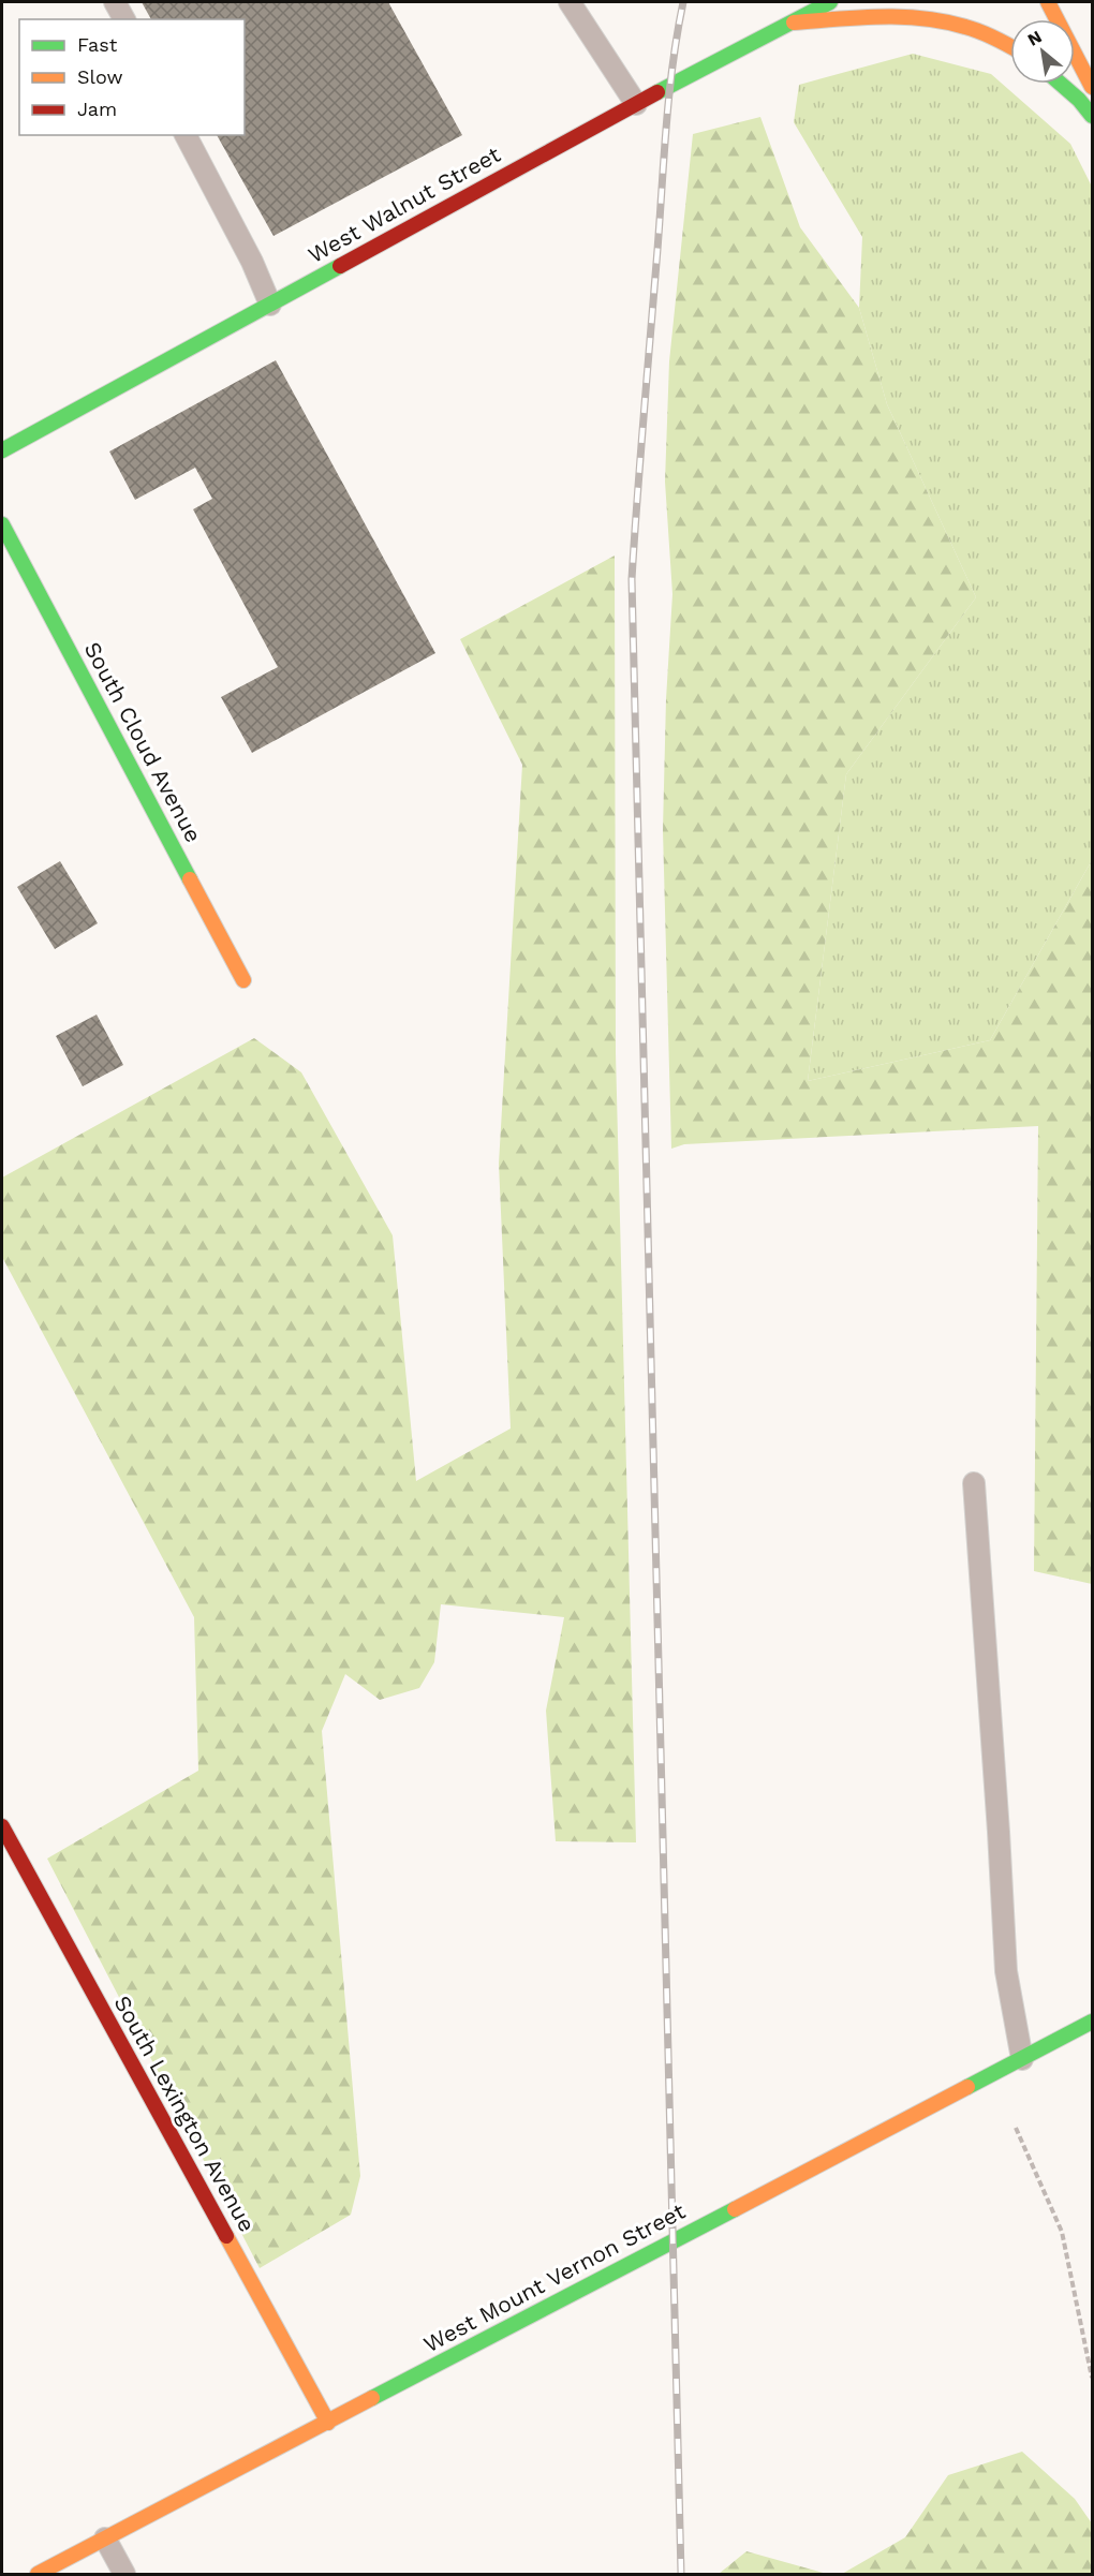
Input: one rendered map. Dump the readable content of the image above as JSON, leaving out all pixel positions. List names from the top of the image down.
{
  "streets": {
    "street": [
      "West Walnut Street",
      "South Cloud Avenue",
      "South Lexington Avenue",
      "West Mount Vernon Street"
    ]
  },
  "crossings": [
    ["South Lexington Avenue", "West Mount Vernon Street"]
  ],
  "legend": ["Fast", "Slow", "Jam"],
  "north": "top left"
}
